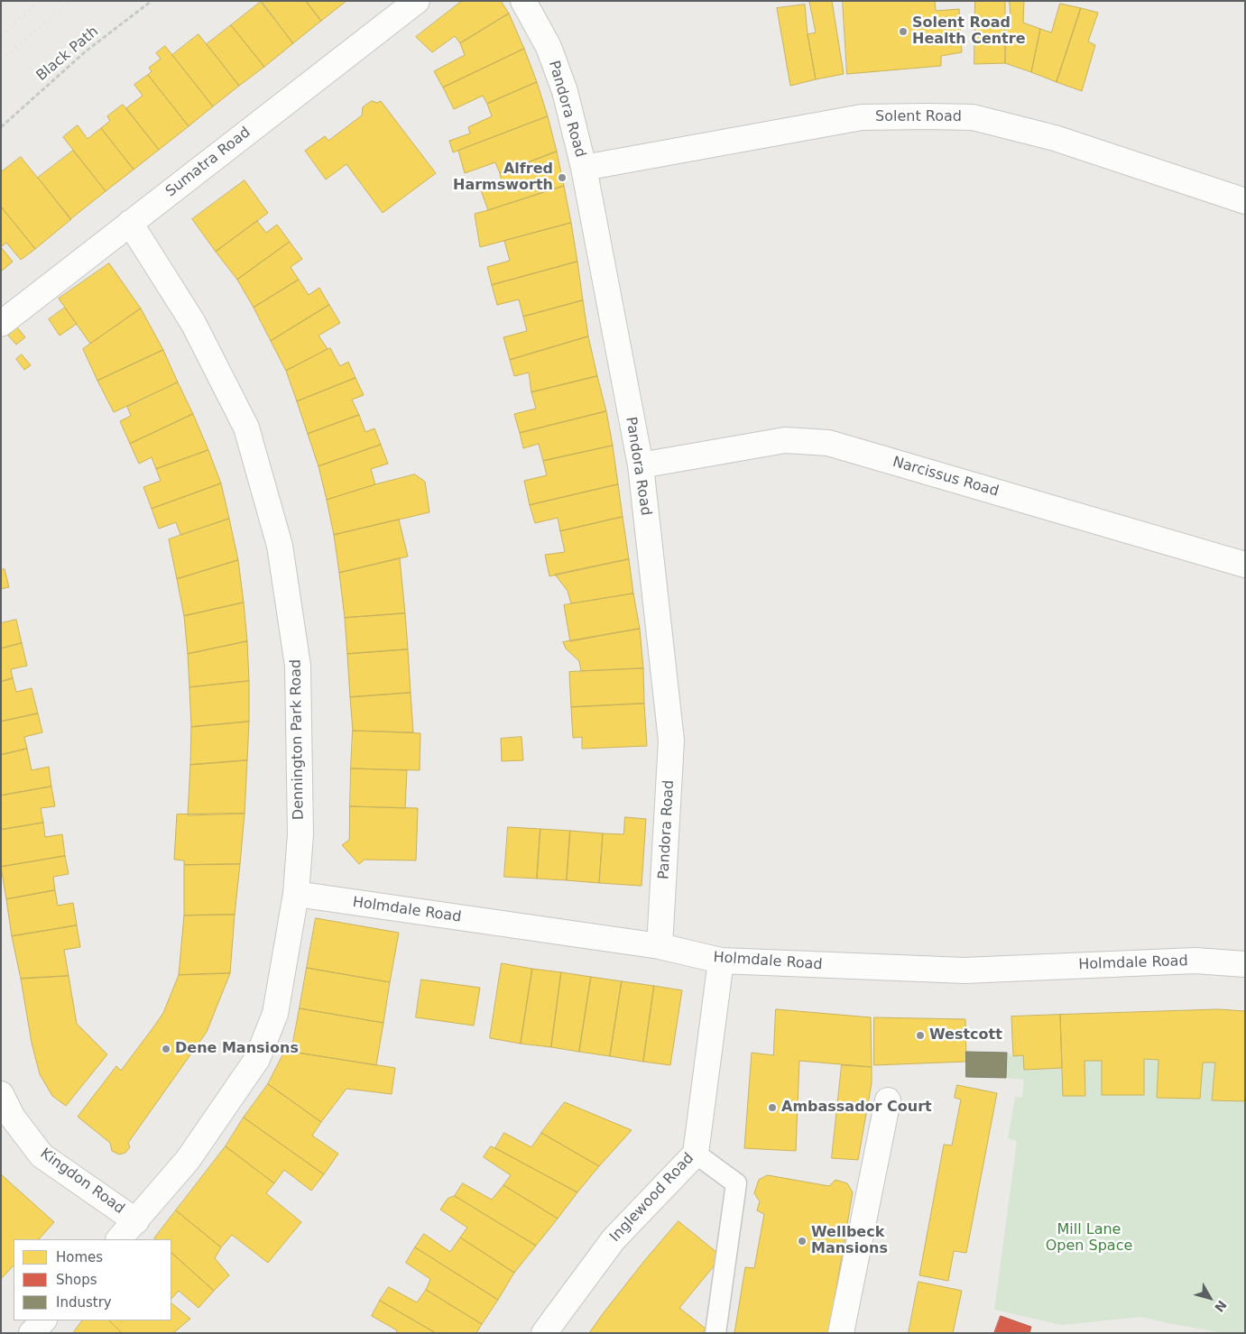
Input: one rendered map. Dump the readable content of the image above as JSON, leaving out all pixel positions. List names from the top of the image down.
{
  "streets": {
    "street": [
      "Pandora Road",
      "Solent Road",
      "Sumatra Road",
      "Narcissus Road",
      "Dennington Park Road",
      "Holmdale Road",
      "Kingdon Road",
      "Inglewood Road"
    ],
    "path": ["Black Path"]
  },
  "crossings": [
    ["Pandora Road", "Solent Road"],
    ["Pandora Road", "Narcissus Road"],
    ["Pandora Road", "Holmdale Road"],
    ["Sumatra Road", "Dennington Park Road"],
    ["Dennington Park Road", "Holmdale Road"],
    ["Dennington Park Road", "Kingdon Road"],
    ["Holmdale Road", "Inglewood Road"]
  ],
  "parks": ["Mill Lane Open Space"],
  "places": [
    "Solent Road Health Centre",
    "Alfred Harmsworth",
    "Westcott",
    "Dene Mansions",
    "Ambassador Court",
    "Wellbeck Mansions"
  ],
  "legend": ["Homes", "Shops", "Industry"],
  "north": "bottom right"
}
